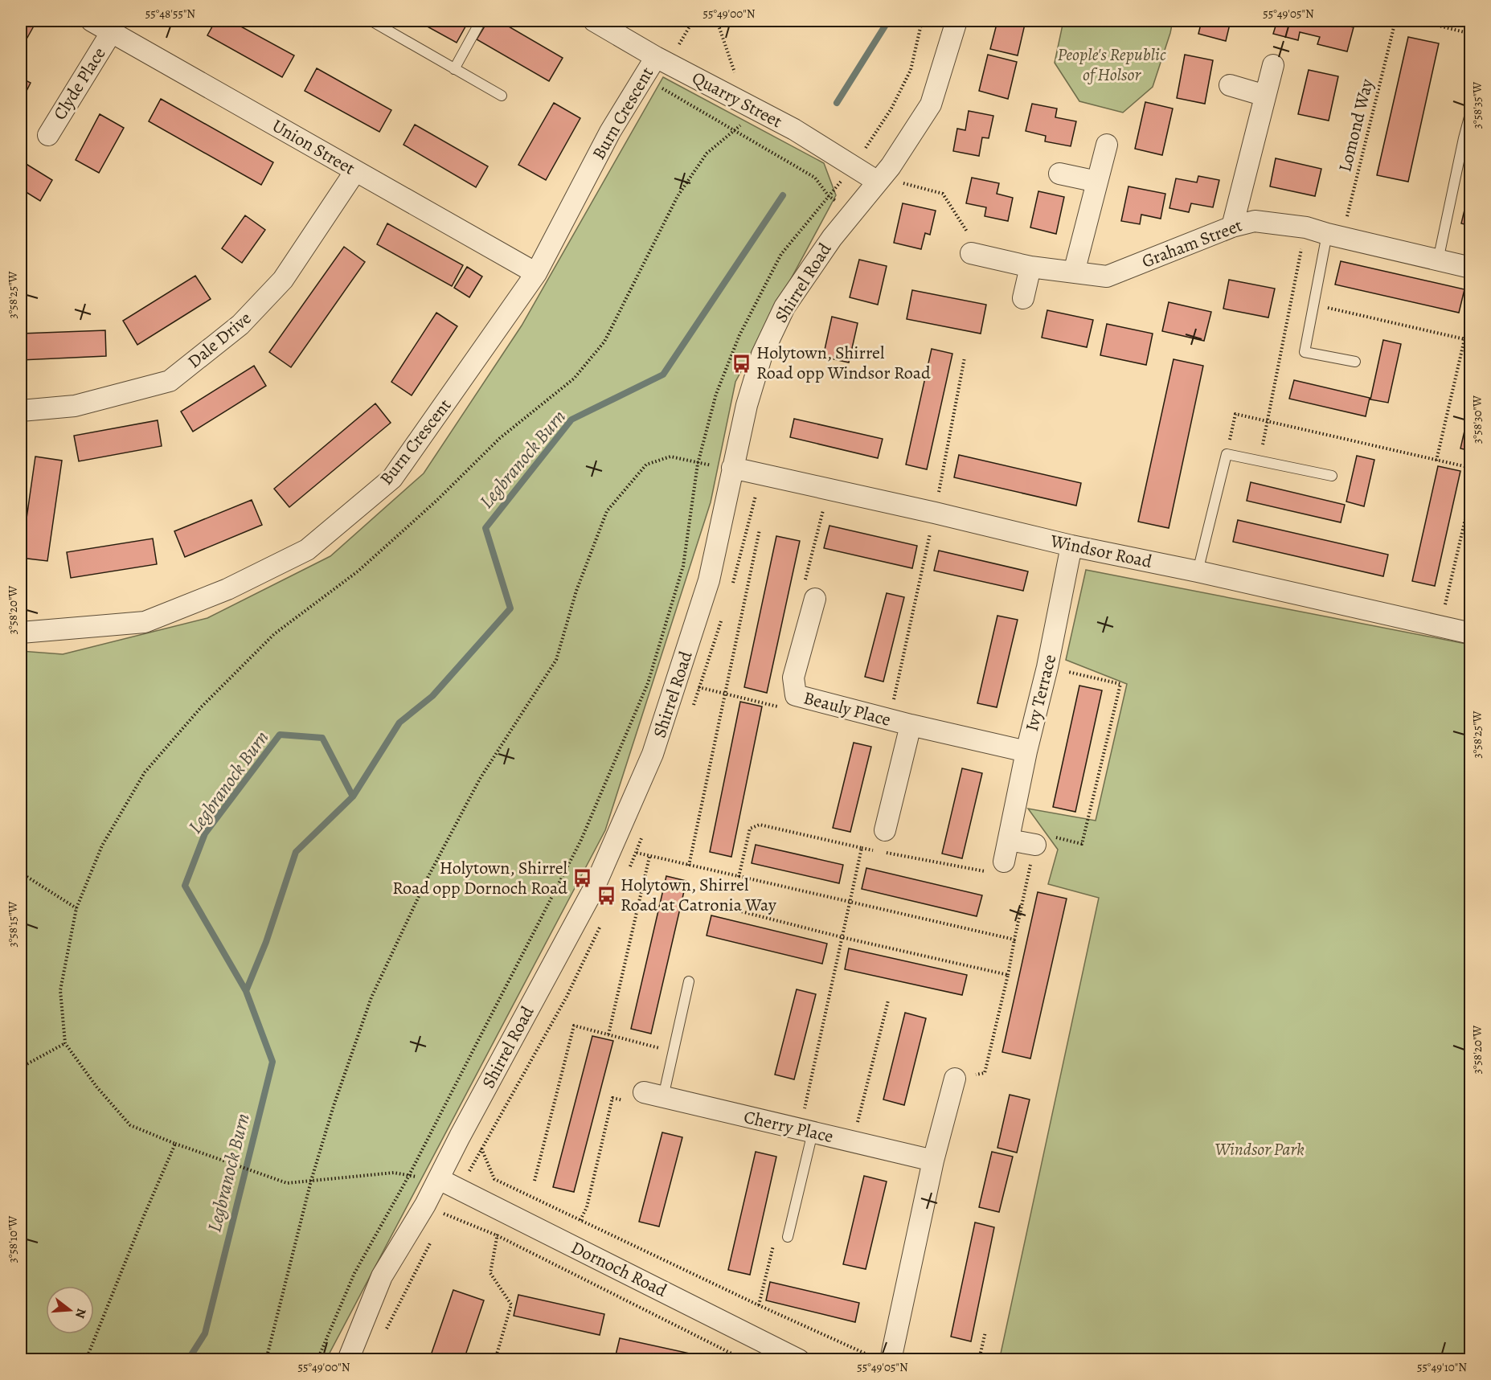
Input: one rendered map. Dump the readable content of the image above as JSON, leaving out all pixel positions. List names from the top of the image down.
{
  "streets": {
    "street": [
      "Clyde Place",
      "Quarry Street",
      "Burn Crescent",
      "Union Street",
      "Graham Street",
      "Shirrel Road",
      "Dale Drive",
      "Windsor Road",
      "Ivy Terrace",
      "Beauly Place",
      "Cherry Place",
      "Dornoch Road"
    ],
    "path": ["Lomond Way"]
  },
  "crossings": [
    ["Clyde Place", "Union Street"],
    ["Quarry Street", "Burn Crescent"],
    ["Quarry Street", "Shirrel Road"],
    ["Burn Crescent", "Union Street"],
    ["Lomond Way", "Graham Street"],
    ["Union Street", "Dale Drive"],
    ["Shirrel Road", "Windsor Road"],
    ["Shirrel Road", "Dornoch Road"],
    ["Windsor Road", "Ivy Terrace"],
    ["Ivy Terrace", "Beauly Place"]
  ],
  "water": ["Legbranock Burn"],
  "parks": ["People's Republic of Holsor", "Windsor Park"],
  "places": {
    "bus stop": ["Holytown, Shirrel Road opp Windsor Road", "Holytown, Shirrel Road opp Dornoch Road", "Holytown, Shirrel Road at Catronia Way"]
  },
  "north": "right",
  "coordinates": [
    "55°48'55\"N",
    "55°49'00\"N",
    "55°49'05\"N",
    "3°58'35\"W",
    "3°58'25\"W",
    "3°58'30\"W",
    "3°58'20\"W",
    "3°58'15\"W",
    "3°58'10\"W",
    "55°49'10\"N"
  ]
}
